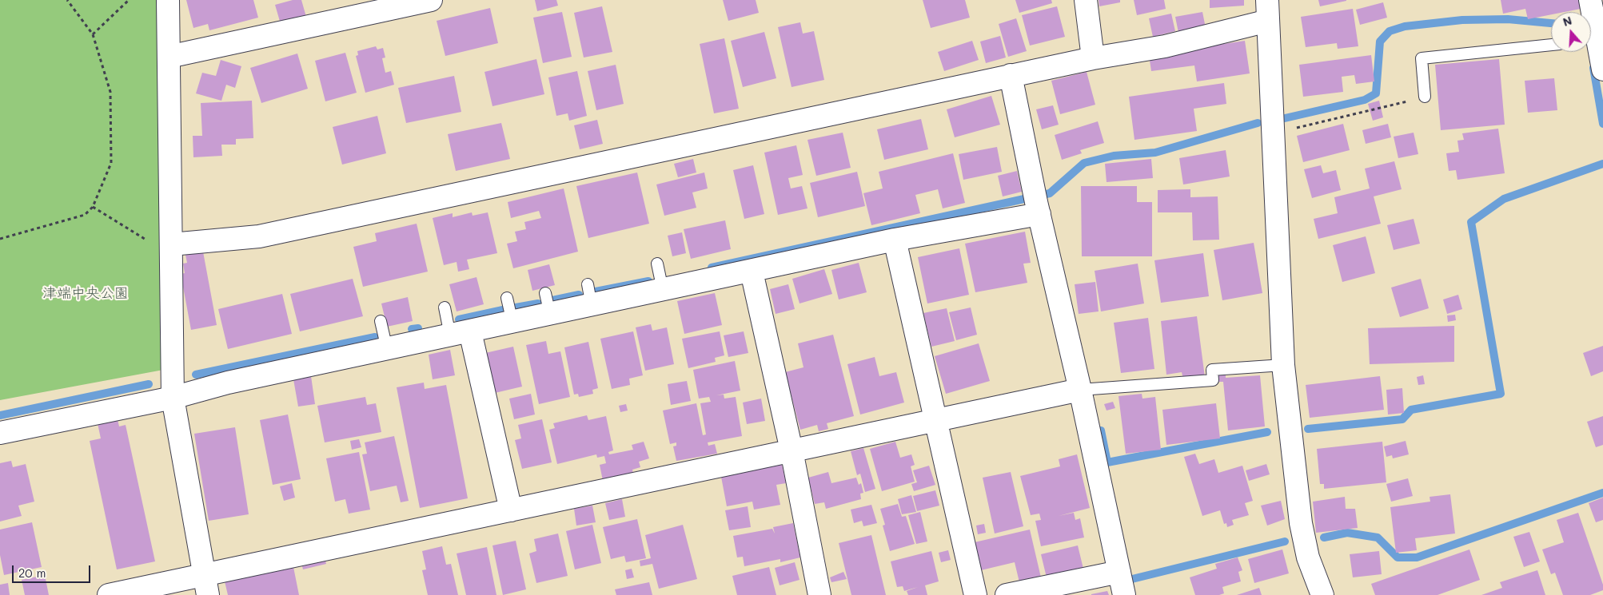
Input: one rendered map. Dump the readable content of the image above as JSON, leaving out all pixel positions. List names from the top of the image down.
{
  "parks": ["津端中央公園"],
  "scale_bar": "20 m",
  "north": "top"
}
